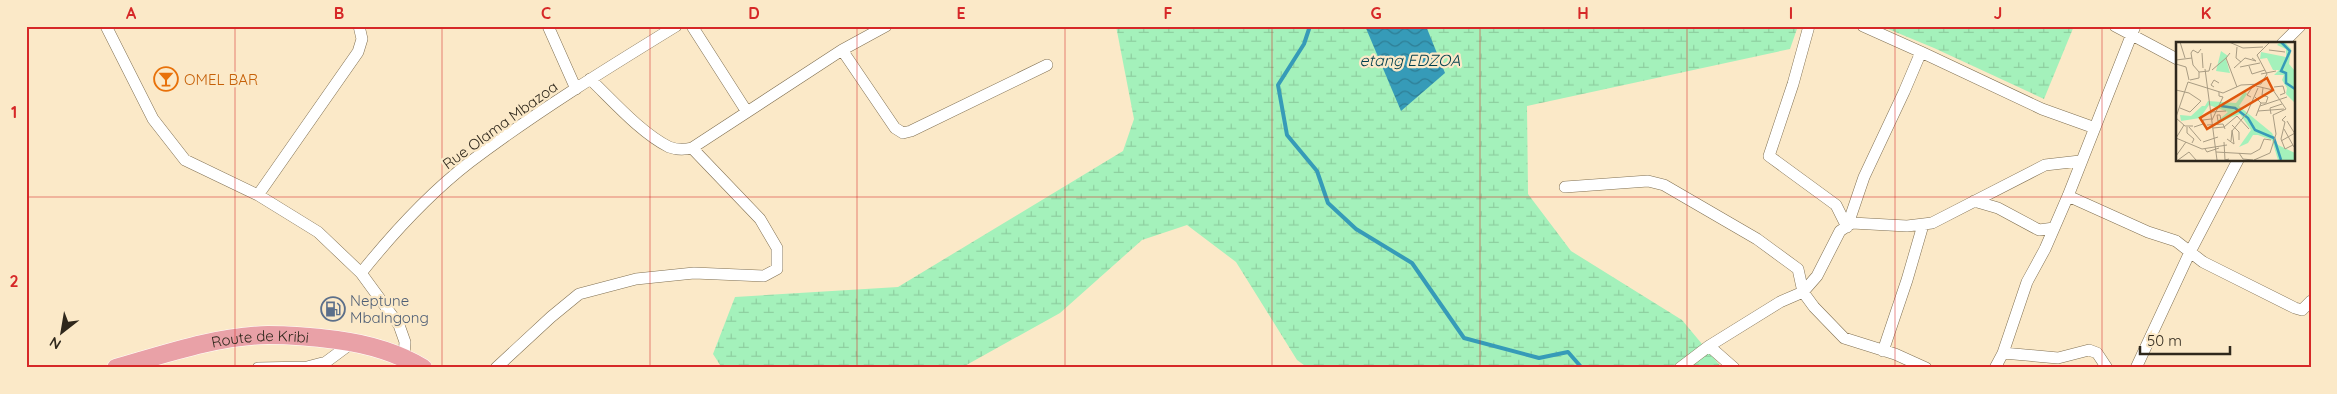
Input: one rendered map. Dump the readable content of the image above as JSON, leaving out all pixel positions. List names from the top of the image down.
{
  "streets": {
    "main road": ["Route de Kribi"],
    "street": ["Rue Olama Mbazoa"]
  },
  "water": ["etang EDZOA"],
  "places": {
    "bar": ["OMEL BAR"],
    "fuel station": ["Neptune Mbalngong"]
  },
  "scale_bar": "50 m",
  "north": "bottom left",
  "grid": {
    "columns": [
      "A",
      "B",
      "C",
      "D",
      "E",
      "F",
      "G",
      "H",
      "I",
      "J",
      "K"
    ],
    "rows": ["1", "2"]
  }
}
